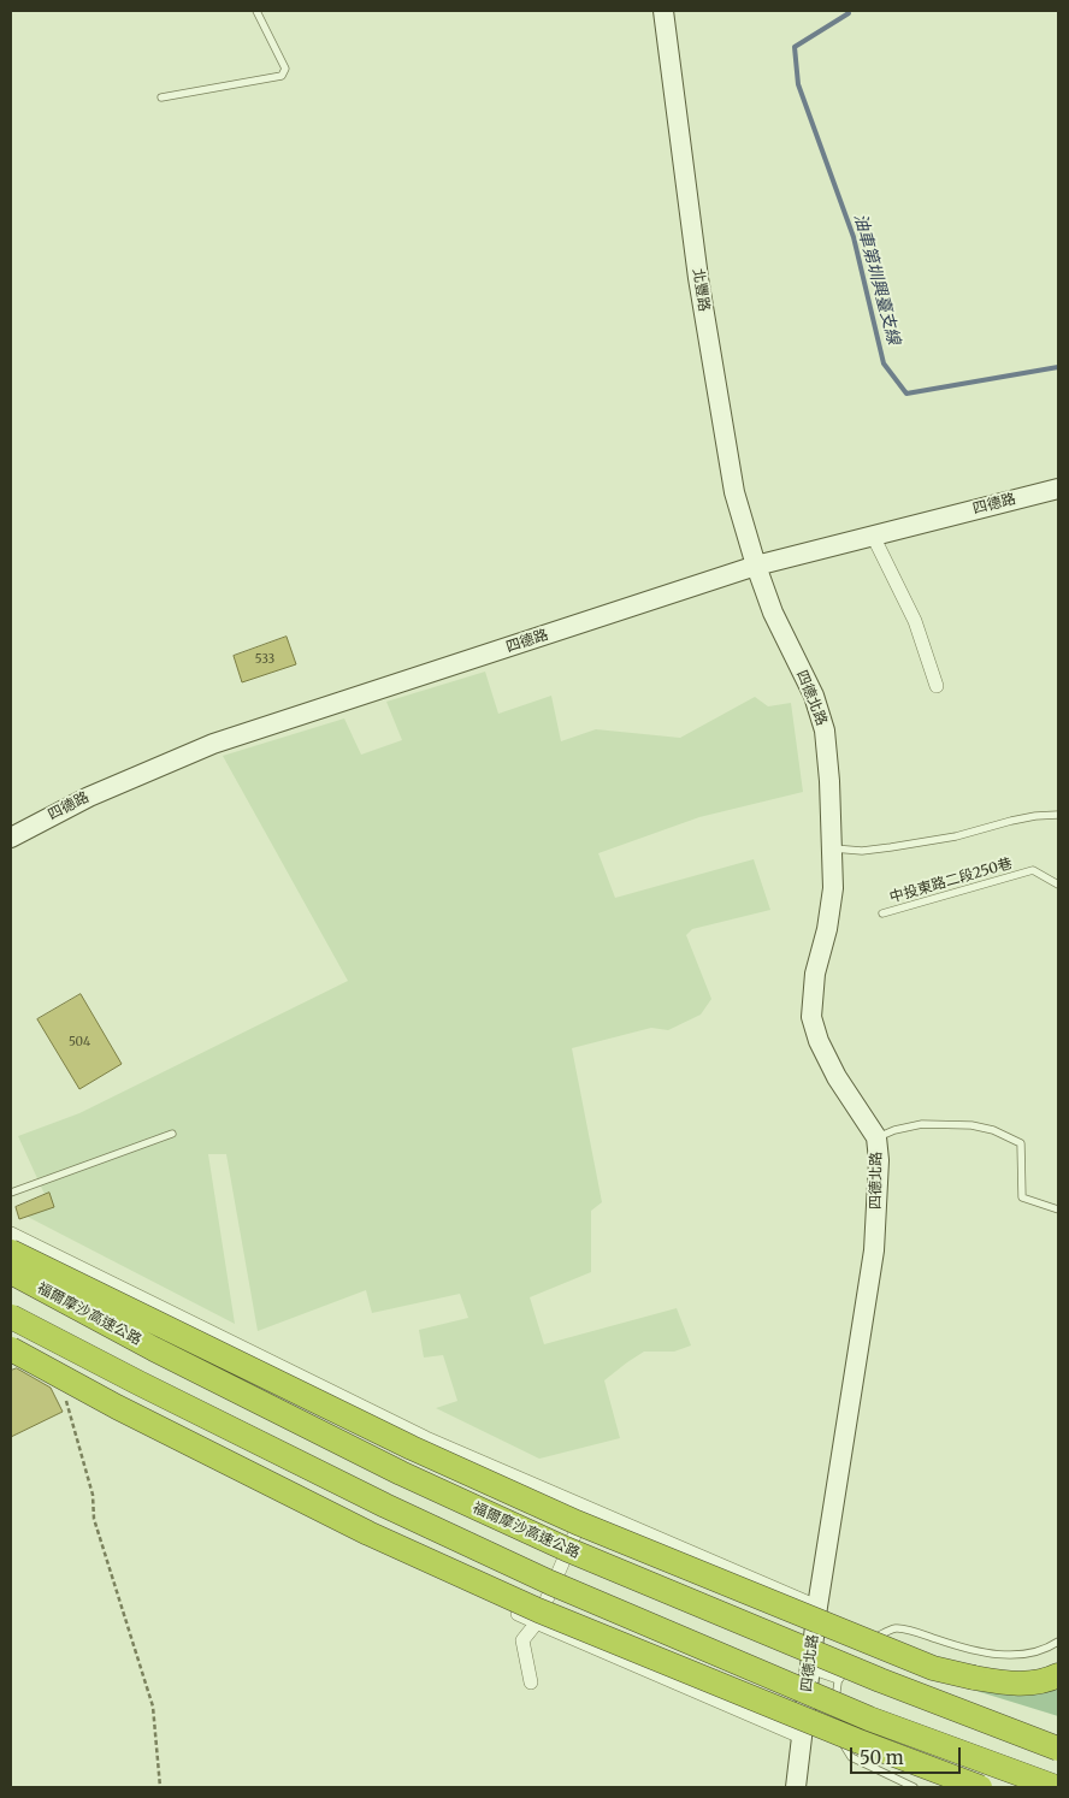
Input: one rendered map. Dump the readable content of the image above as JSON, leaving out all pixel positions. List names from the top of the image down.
{
  "streets": {
    "highway": ["福爾摩沙高速公路"],
    "street": ["北豐路", "四德路", "四德北路"],
    "lane": ["中投東路二段250巷"]
  },
  "crossings": [
    ["北豐路", "四德路"],
    ["北豐路", "四德北路"],
    ["四德路", "四德北路"]
  ],
  "water": ["油車第圳興臺支線"],
  "house_numbers": ["533", "504"],
  "scale_bar": "50 m"
}
